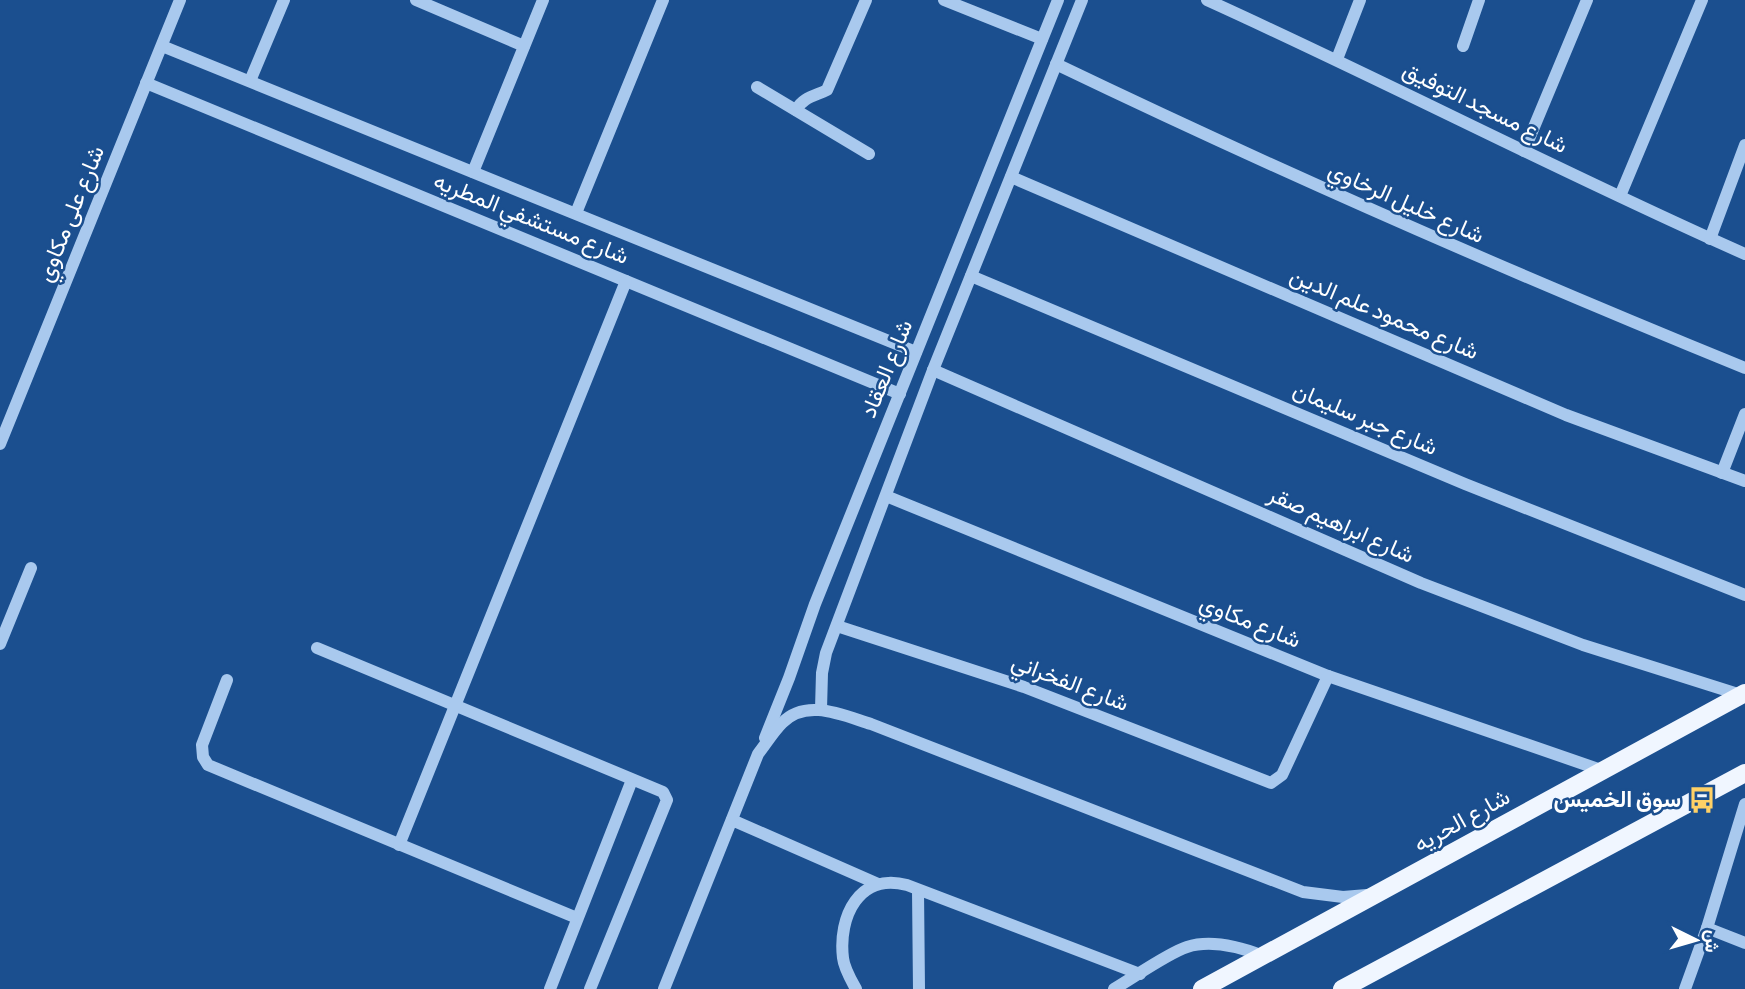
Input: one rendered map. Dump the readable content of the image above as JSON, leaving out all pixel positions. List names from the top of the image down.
{
  "streets": {
    "main road": ["شارع الحريه"],
    "street": [
      "شارع مسجد التوفيق",
      "شارع خليل الرخاوي",
      "شارع على مكاوي",
      "شارع مستشفي المطريه",
      "شارع محمود علم الدين",
      "شارع العقاد",
      "شارع جبر سليمان",
      "شارع ابراهيم صقر",
      "شارع مكاوي",
      "شارع الفخراني"
    ]
  },
  "crossings": [
    ["شارع خليل الرخاوي", "شارع العقاد"],
    ["شارع على مكاوي", "شارع مستشفي المطريه"],
    ["شارع مستشفي المطريه", "شارع العقاد"],
    ["شارع محمود علم الدين", "شارع العقاد"],
    ["شارع العقاد", "شارع جبر سليمان"],
    ["شارع العقاد", "شارع ابراهيم صقر"],
    ["شارع العقاد", "شارع مكاوي"],
    ["شارع العقاد", "شارع الفخراني"],
    ["شارع ابراهيم صقر", "شارع الحريه"],
    ["شارع مكاوي", "شارع الفخراني"],
    ["شارع مكاوي", "شارع الحريه"]
  ],
  "places": {
    "bus stop": ["سوق الخميس"]
  },
  "north": "right"
}
